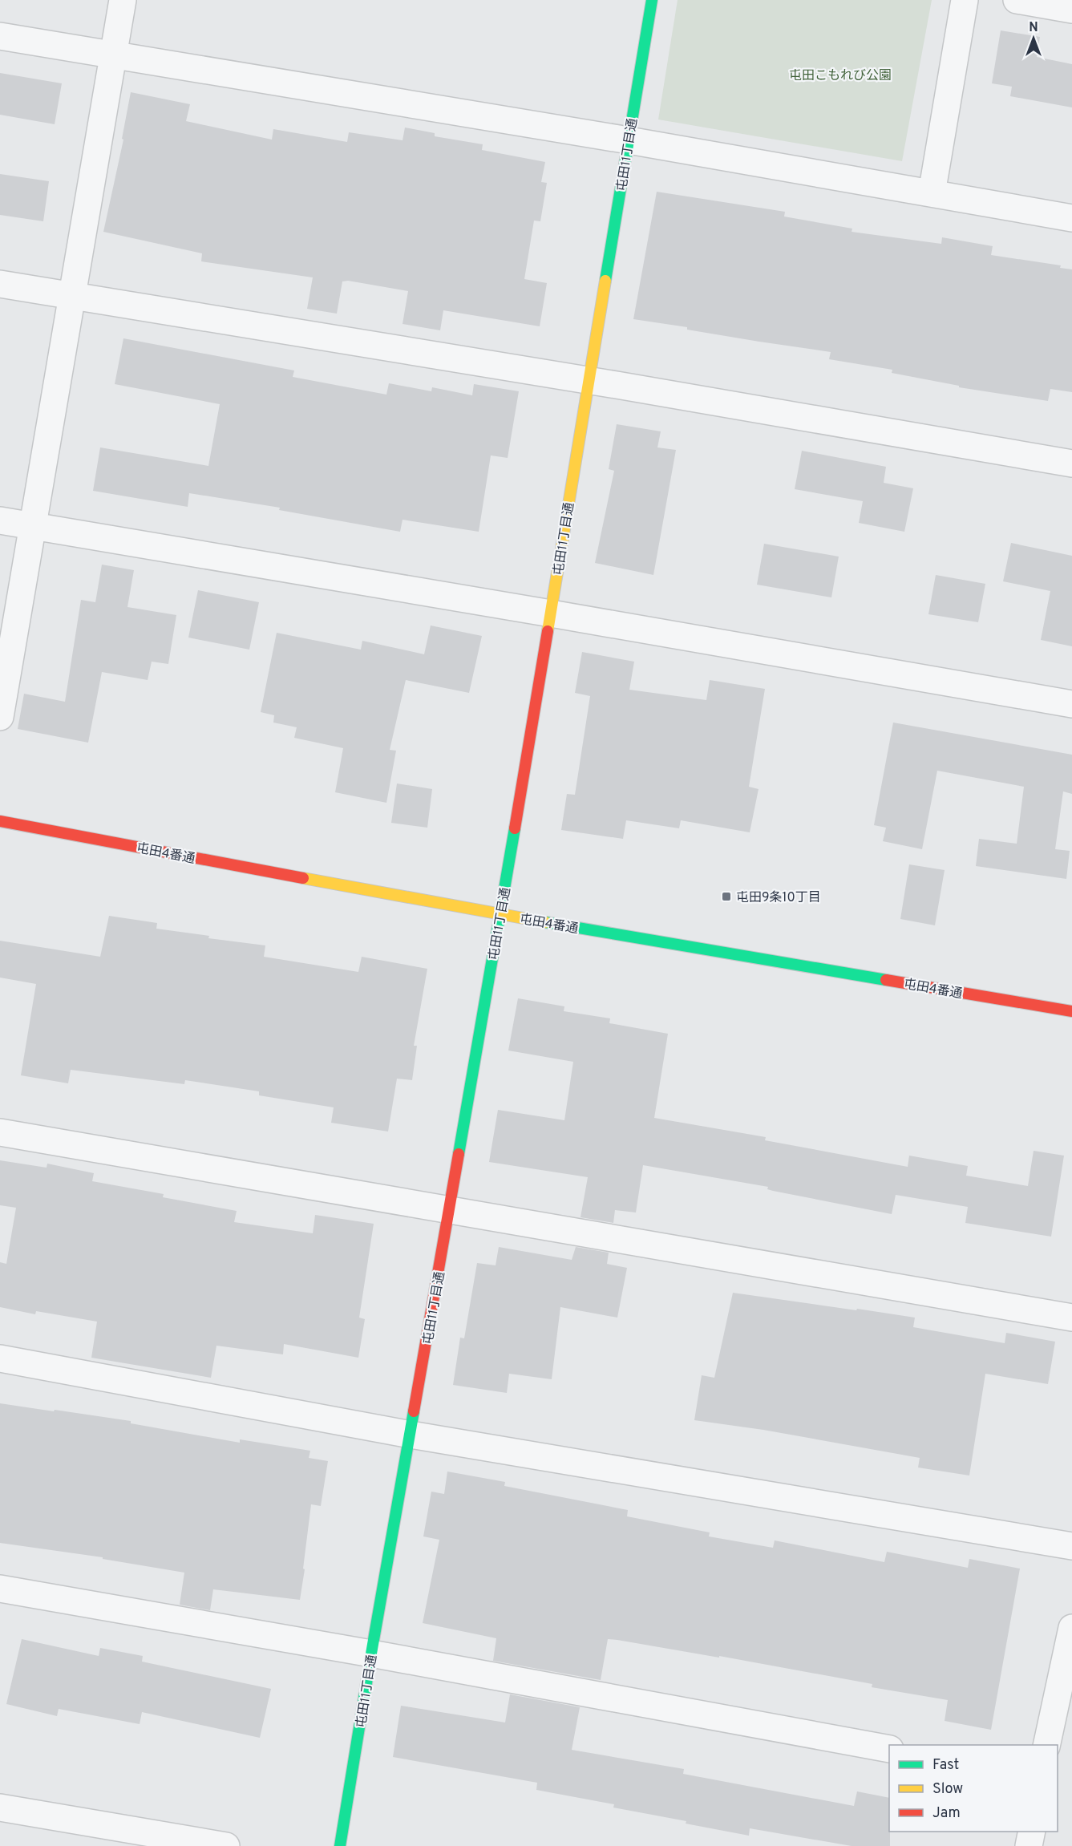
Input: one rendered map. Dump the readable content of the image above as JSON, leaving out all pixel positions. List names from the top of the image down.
{
  "streets": {
    "street": ["屯田11丁目通", "屯田4番通"]
  },
  "crossings": [
    ["屯田11丁目通", "屯田4番通"]
  ],
  "parks": ["屯田こもれび公園"],
  "places": {
    "transit": ["屯田9条10丁目"]
  },
  "legend": ["Fast", "Slow", "Jam"],
  "north": "top"
}
